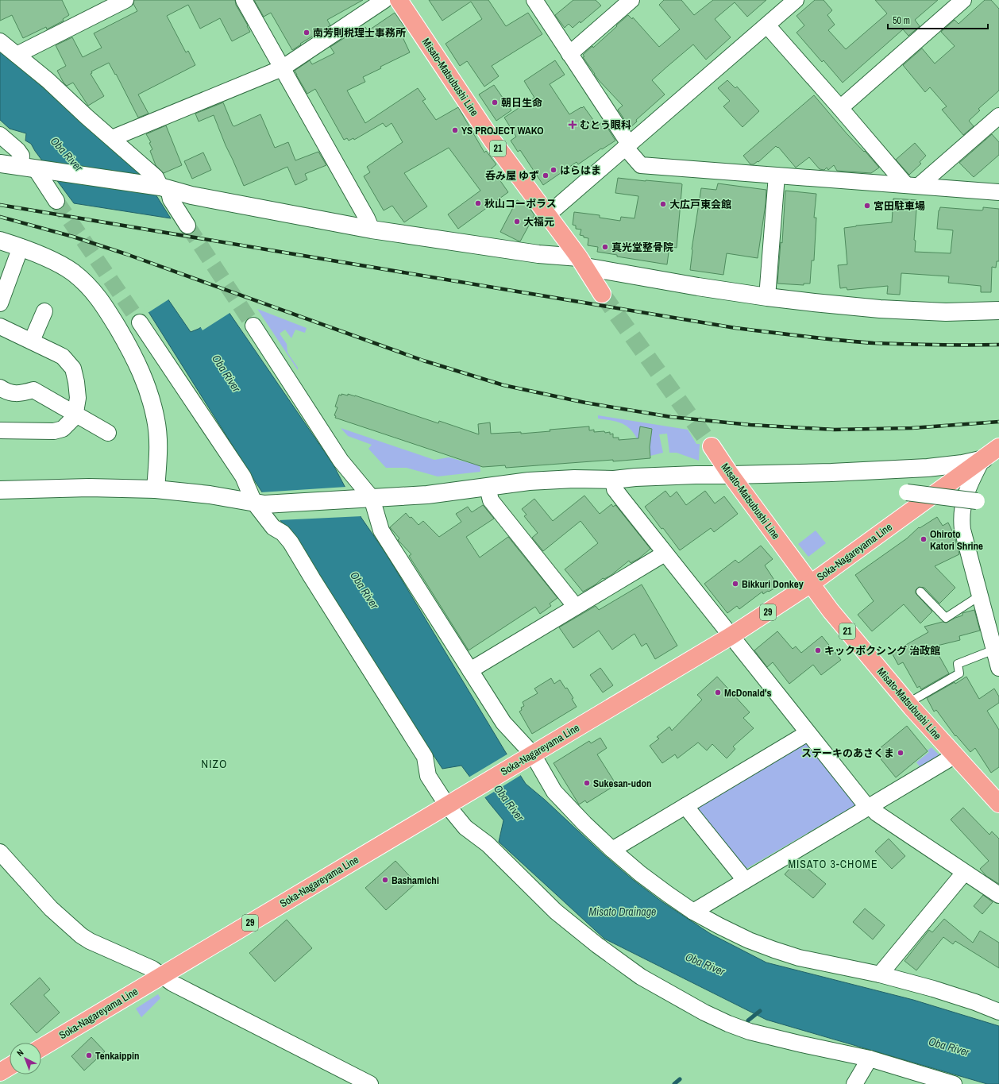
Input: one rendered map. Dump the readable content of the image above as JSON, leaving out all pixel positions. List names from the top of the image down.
{
  "streets": {
    "main road": [
      "Misato-Matsubushi Line",
      "21",
      "Soka-Nagareyama Line",
      "29"
    ]
  },
  "crossings": [
    ["Misato-Matsubushi Line", "Soka-Nagareyama Line"]
  ],
  "districts": ["NIZO", "MISATO 3-CHOME"],
  "water": ["Oba River", "Misato Drainage"],
  "places": {
    "other": [
      "南芳則税理士事務所",
      "朝日生命",
      "YS PROJECT WAKO",
      "はらはま",
      "呑み屋 ゆず",
      "秋山コーポラス",
      "大広戸東会館",
      "宮田駐車場",
      "大福元",
      "真光堂整骨院",
      "Ohiroto Katori Shrine",
      "Bikkuri Donkey",
      "キックボクシング 治政館",
      "McDonald's",
      "ステーキのあさくま",
      "Sukesan-udon",
      "Bashamichi",
      "Tenkaippin"
    ],
    "health": ["むとう眼科"]
  },
  "scale_bar": "50 m",
  "north": "top left"
}
